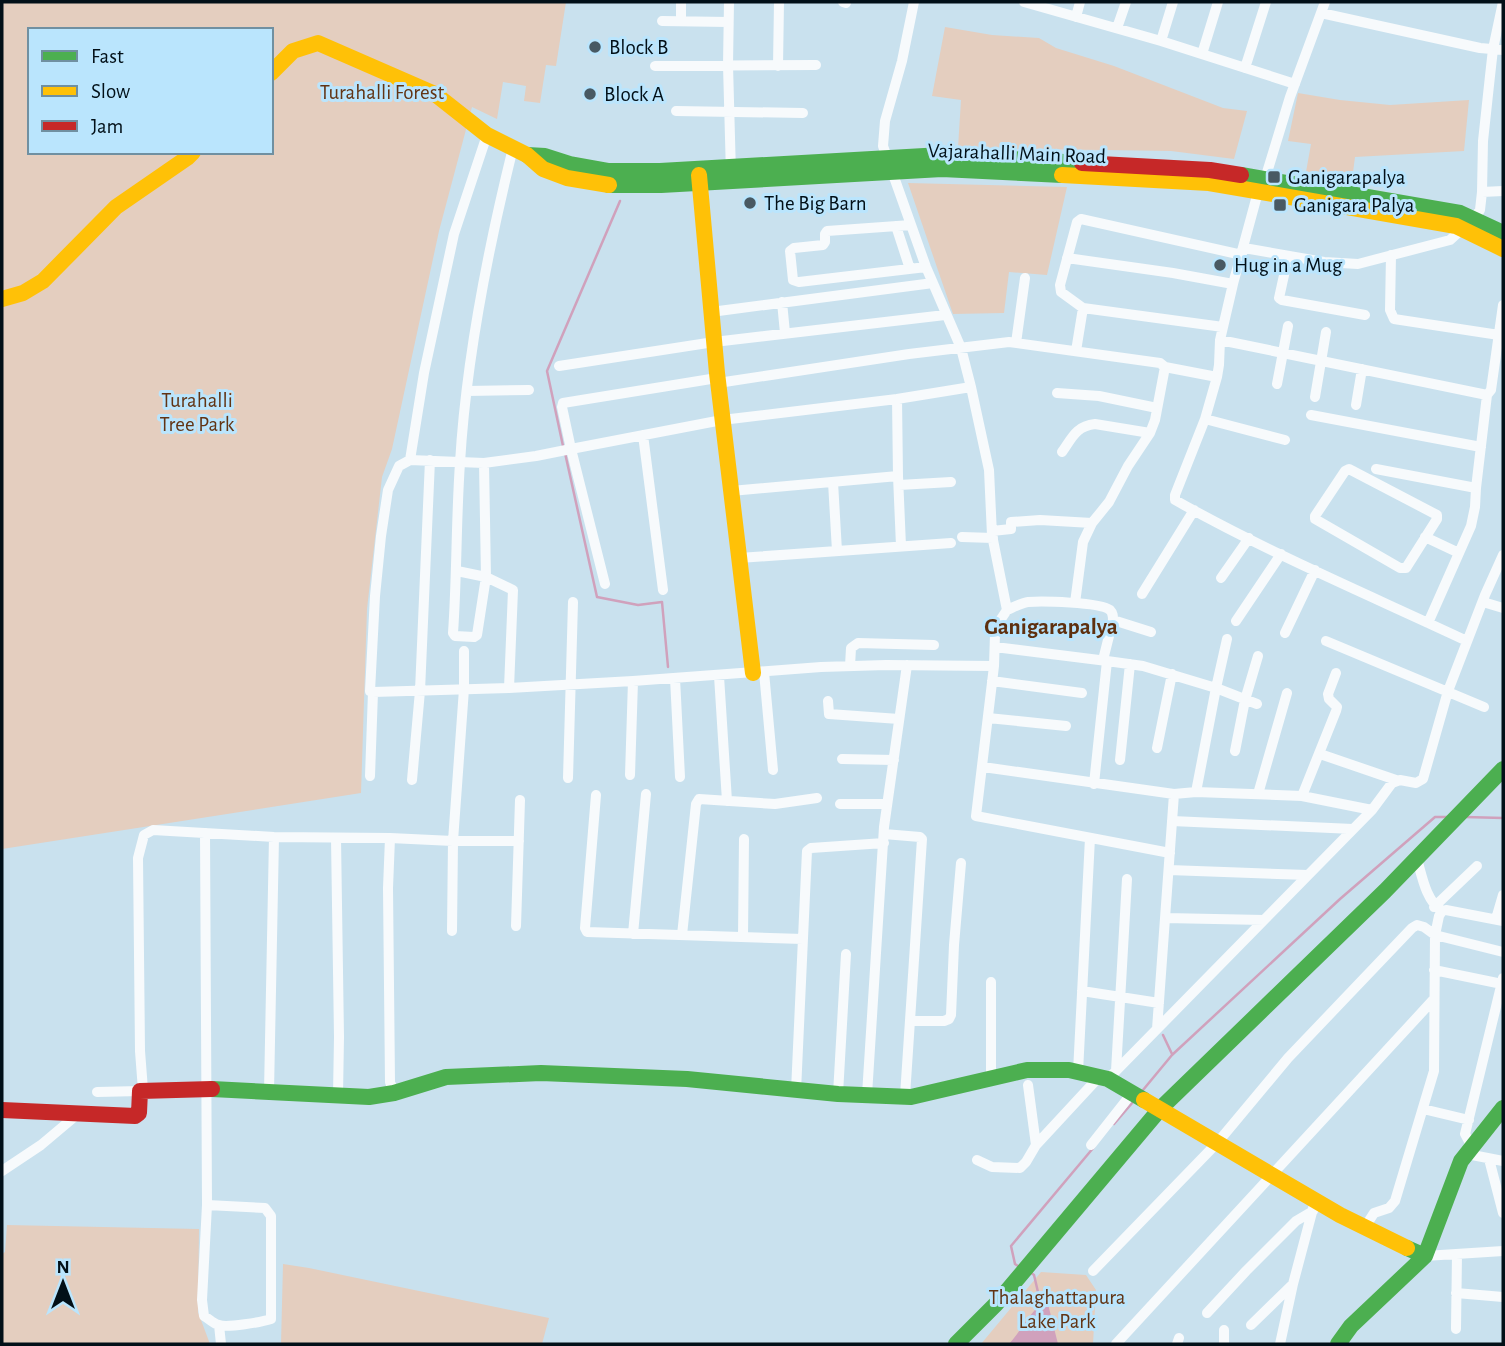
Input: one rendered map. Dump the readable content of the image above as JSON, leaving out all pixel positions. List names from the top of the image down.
{
  "streets": {
    "street": ["Vajarahalli Main Road"]
  },
  "districts": ["Ganigarapalya"],
  "parks": ["Turahalli Forest", "Turahalli Tree Park", "Thalaghattapura Lake Park"],
  "places": {
    "other": [
      "Block B",
      "Block A",
      "The Big Barn",
      "Hug in a Mug"
    ],
    "transit": ["Ganigarapalya", "Ganigara Palya"]
  },
  "legend": ["Fast", "Slow", "Jam"],
  "north": "top"
}
